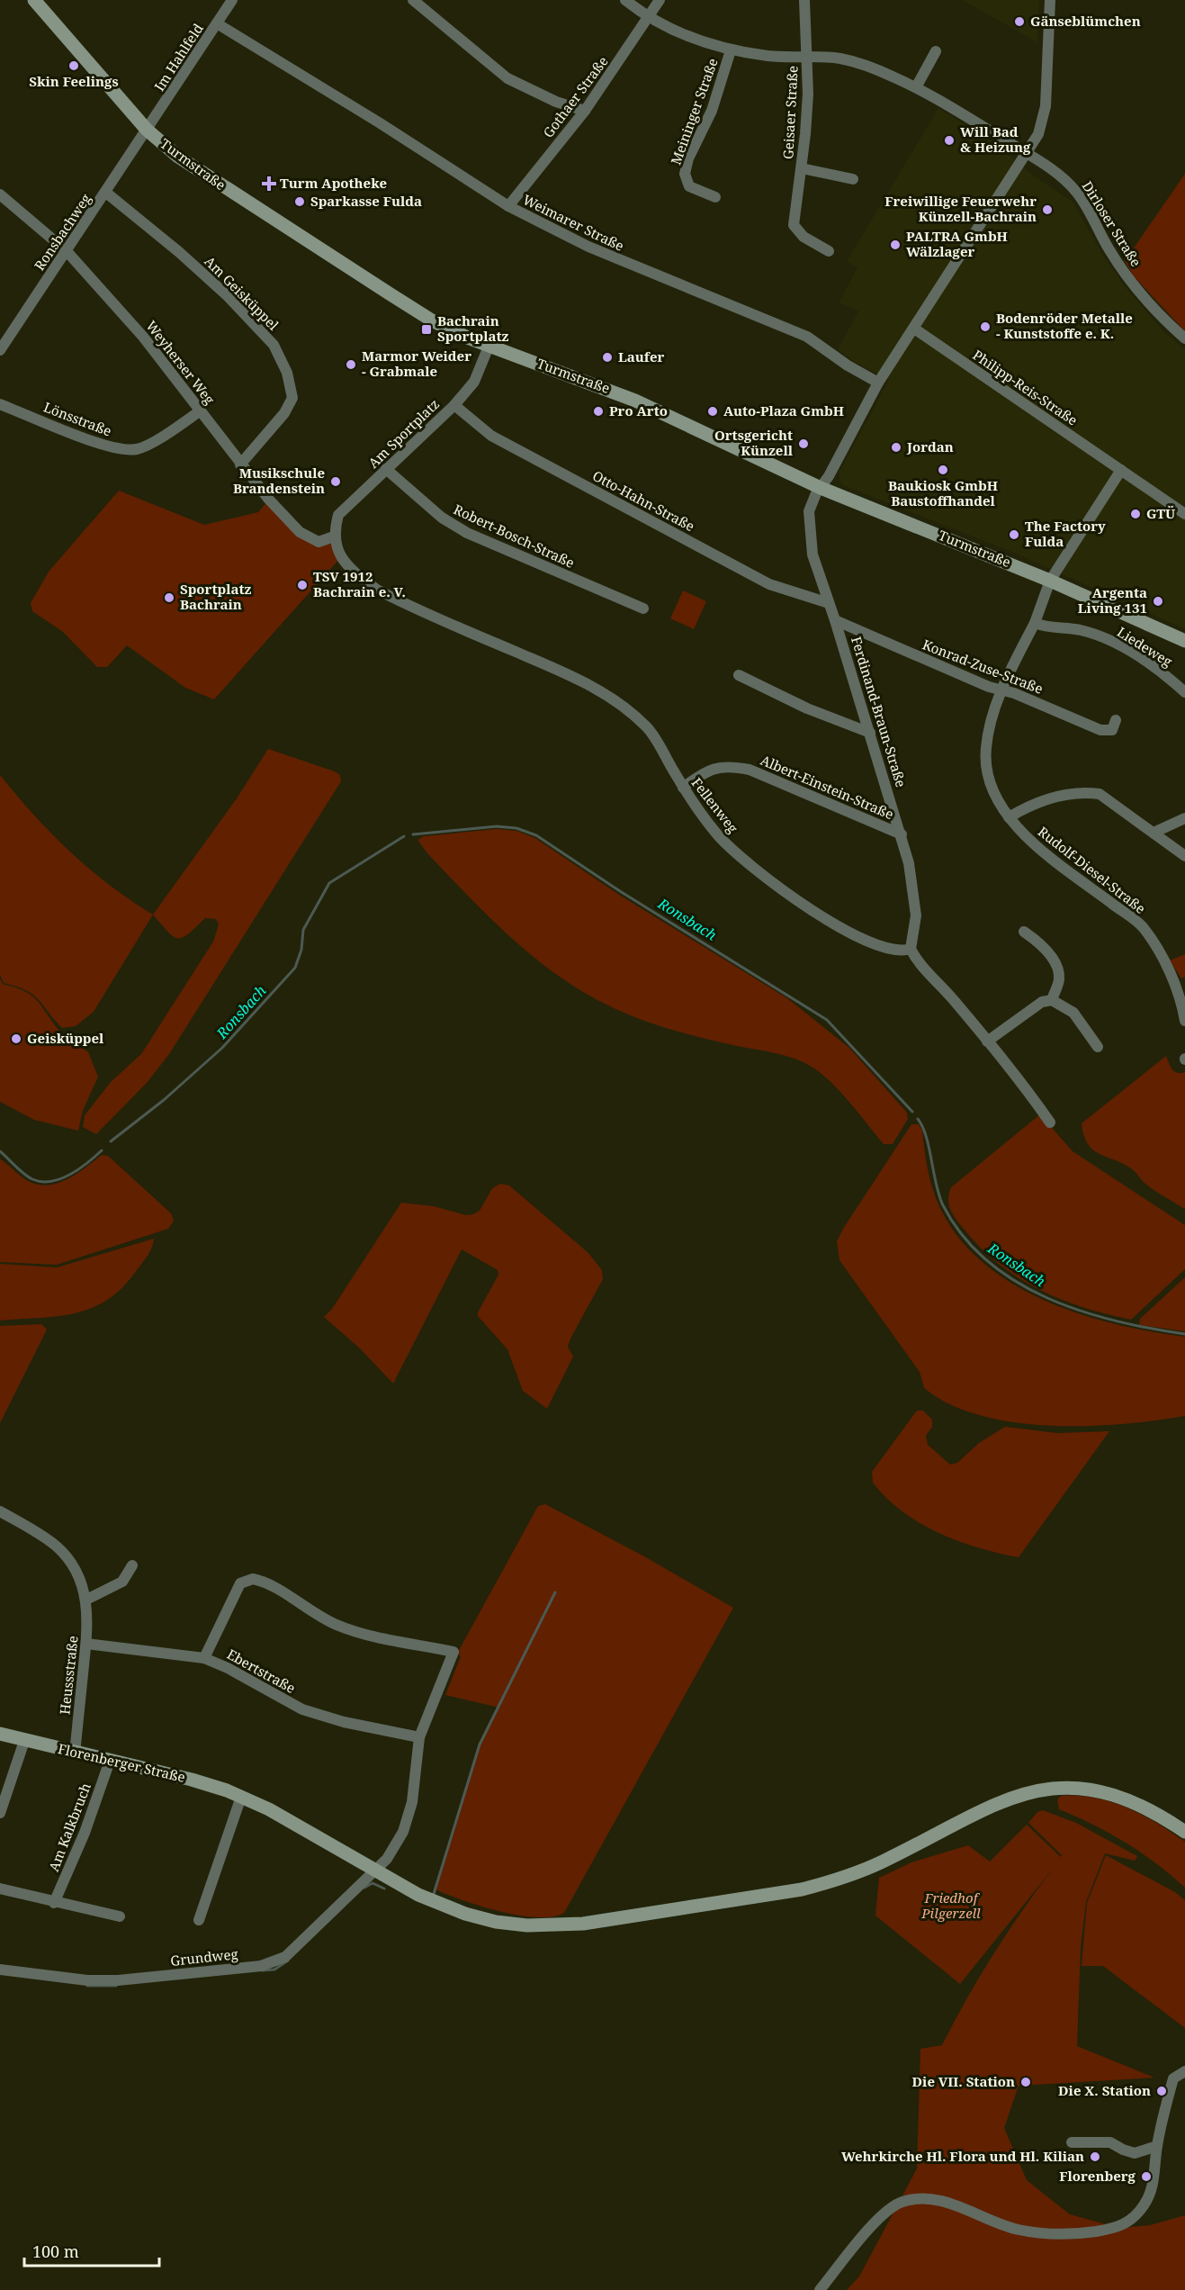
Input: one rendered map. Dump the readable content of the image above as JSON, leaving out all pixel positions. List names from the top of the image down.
{
  "streets": {
    "main road": ["Turmstraße", "Florenberger Straße"],
    "street": [
      "Im Hahlfeld",
      "Gothaer Straße",
      "Meininger Straße",
      "Geisaer Straße",
      "Weimarer Straße",
      "Dirloser Straße",
      "Ronsbachweg",
      "Am Geisküppel",
      "Weyherser Weg",
      "Philipp-Reis-Straße",
      "Lönsstraße",
      "Am Sportplatz",
      "Otto-Hahn-Straße",
      "Robert-Bosch-Straße",
      "Liedeweg",
      "Konrad-Zuse-Straße",
      "Ferdinand-Braun-Straße",
      "Albert-Einstein-Straße",
      "Fellenweg",
      "Rudolf-Diesel-Straße",
      "Ebertstraße",
      "Heussstraße",
      "Am Kalkbruch",
      "Grundweg"
    ]
  },
  "crossings": [
    ["Im Hahlfeld", "Turmstraße"],
    ["Im Hahlfeld", "Weimarer Straße"],
    ["Im Hahlfeld", "Ronsbachweg"],
    ["Gothaer Straße", "Weimarer Straße"],
    ["Gothaer Straße", "Dirloser Straße"],
    ["Meininger Straße", "Dirloser Straße"],
    ["Geisaer Straße", "Dirloser Straße"],
    ["Turmstraße", "Ronsbachweg"],
    ["Turmstraße", "Am Sportplatz"],
    ["Turmstraße", "Ferdinand-Braun-Straße"],
    ["Weimarer Straße", "Ferdinand-Braun-Straße"],
    ["Dirloser Straße", "Ferdinand-Braun-Straße"],
    ["Ronsbachweg", "Am Geisküppel"],
    ["Ronsbachweg", "Weyherser Weg"],
    ["Am Geisküppel", "Weyherser Weg"],
    ["Weyherser Weg", "Lönsstraße"],
    ["Weyherser Weg", "Am Sportplatz"],
    ["Weyherser Weg", "Fellenweg"],
    ["Philipp-Reis-Straße", "Ferdinand-Braun-Straße"],
    ["Am Sportplatz", "Otto-Hahn-Straße"],
    ["Am Sportplatz", "Robert-Bosch-Straße"],
    ["Am Sportplatz", "Fellenweg"],
    ["Otto-Hahn-Straße", "Ferdinand-Braun-Straße"],
    ["Liedeweg", "Rudolf-Diesel-Straße"],
    ["Konrad-Zuse-Straße", "Ferdinand-Braun-Straße"],
    ["Konrad-Zuse-Straße", "Rudolf-Diesel-Straße"],
    ["Ferdinand-Braun-Straße", "Albert-Einstein-Straße"],
    ["Ferdinand-Braun-Straße", "Fellenweg"],
    ["Albert-Einstein-Straße", "Fellenweg"],
    ["Ebertstraße", "Heussstraße"],
    ["Ebertstraße", "Grundweg"],
    ["Heussstraße", "Florenberger Straße"],
    ["Florenberger Straße", "Am Kalkbruch"],
    ["Florenberger Straße", "Grundweg"]
  ],
  "water": ["Ronsbach"],
  "parks": ["Friedhof Pilgerzell"],
  "places": {
    "other": [
      "Gänseblümchen",
      "Skin Feelings",
      "Will Bad & Heizung",
      "Sparkasse Fulda",
      "Freiwillige Feuerwehr Künzell-Bachrain",
      "PALTRA GmbH Wälzlager",
      "Bodenröder Metalle - Kunststoffe e. K.",
      "Laufer",
      "Marmor Weider - Grabmale",
      "Pro Arto",
      "Auto-Plaza GmbH",
      "Ortsgericht Künzell",
      "Jordan",
      "Baukiosk GmbH Baustoffhandel",
      "Musikschule Brandenstein",
      "GTÜ",
      "The Factory Fulda",
      "TSV 1912 Bachrain e. V.",
      "Sportplatz Bachrain",
      "Argenta Living 131",
      "Geisküppel",
      "Die VII. Station",
      "Die X. Station",
      "Wehrkirche Hl. Flora und Hl. Kilian",
      "Florenberg"
    ],
    "health": ["Turm Apotheke"],
    "transit": ["Bachrain Sportplatz"]
  },
  "scale_bar": "100 m"
}
